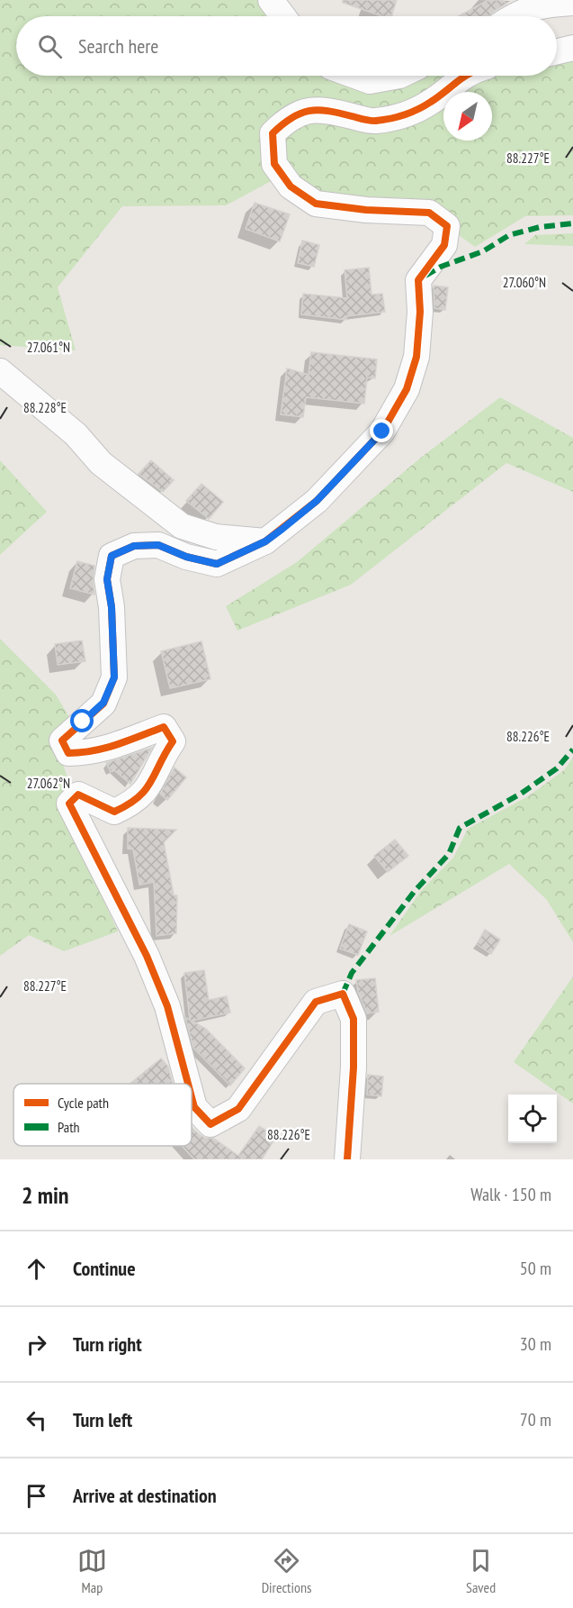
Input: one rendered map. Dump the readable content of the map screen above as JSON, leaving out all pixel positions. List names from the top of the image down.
{
  "legend": ["Cycle path", "Path"],
  "north": "bottom left",
  "page": {
    "search": "Search here",
    "heading": ["2 min", "Walk · 150 m"],
    "list": [
      ["Continue", "50 m"],
      ["Turn right", "30 m"],
      ["Turn left", "70 m"],
      "Arrive at destination"
    ],
    "nav": ["Map", "Directions", "Saved"]
  },
  "coordinates": [
    "88.227°E",
    "27.060°N",
    "27.061°N",
    "88.228°E",
    "88.226°E",
    "27.062°N"
  ]
}
